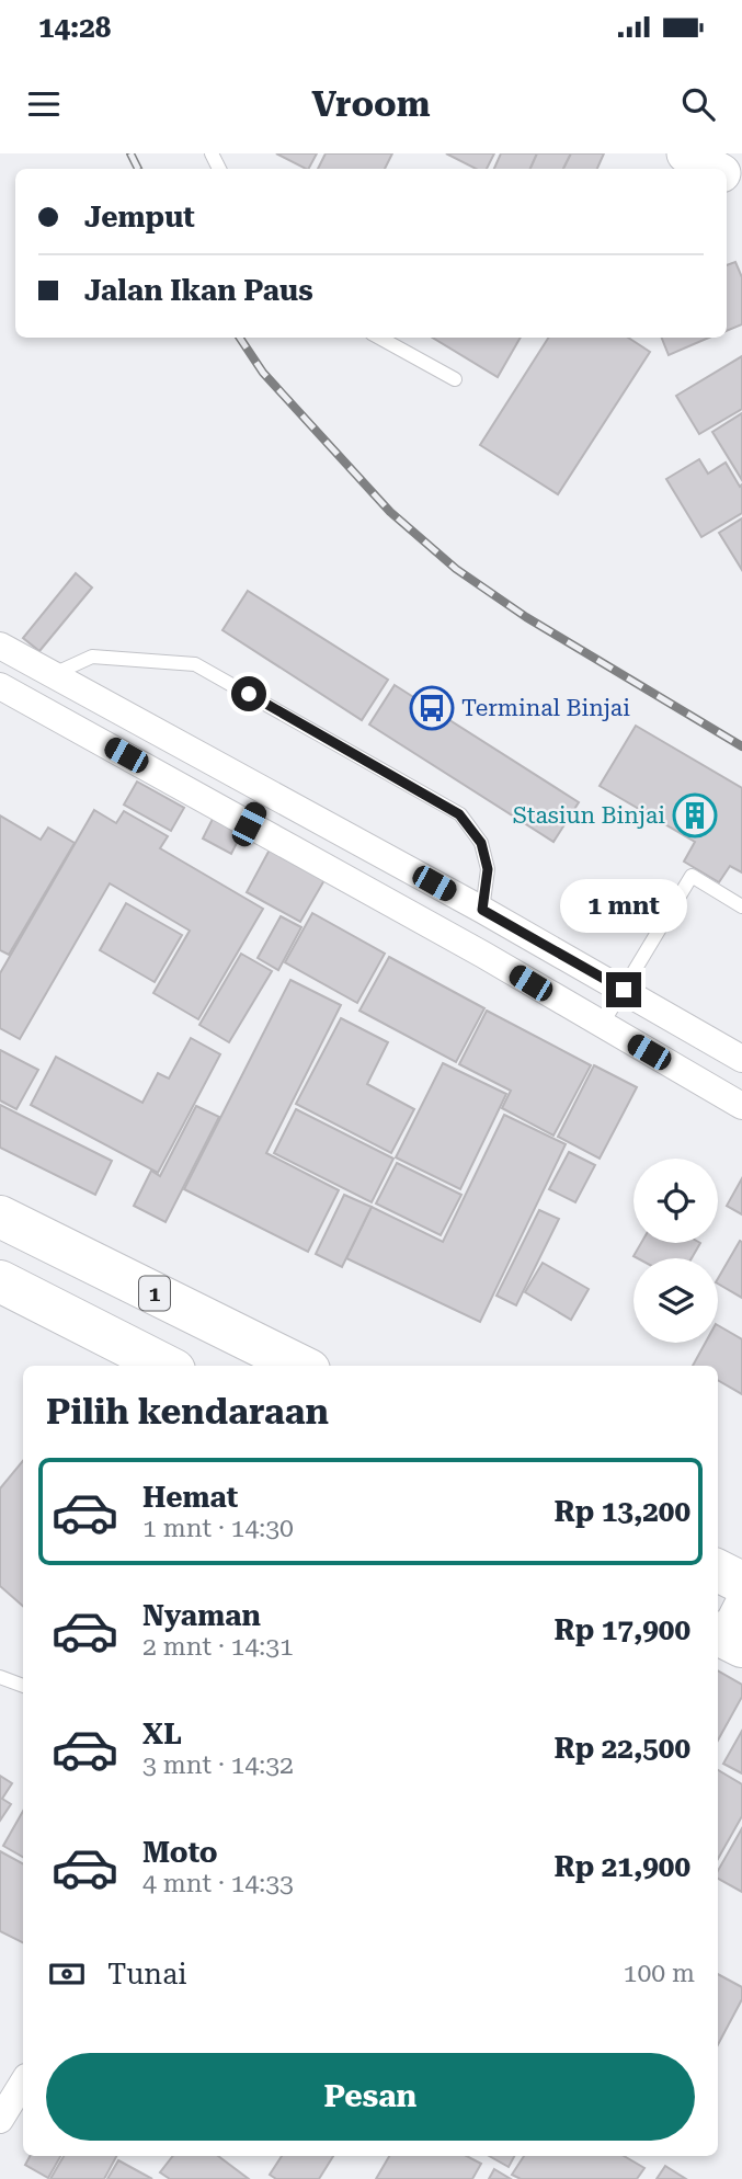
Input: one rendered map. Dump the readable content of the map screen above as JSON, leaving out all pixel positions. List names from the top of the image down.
{
  "streets": {
    "main road": ["1"]
  },
  "places": {
    "bus stop": ["Terminal Binjai"],
    "building": ["Stasiun Binjai"]
  },
  "page": {
    "status": "14:28",
    "header": "Vroom",
    "banner": ["Jemput", "Jalan Ikan Paus"],
    "bubble": "1 mnt",
    "heading": "Pilih kendaraan",
    "list": [
      {
        "name": "Hemat",
        "note": "1 mnt · 14:30",
        "value": "Rp 13,200"
      },
      {
        "name": "Nyaman",
        "note": "2 mnt · 14:31",
        "value": "Rp 17,900"
      },
      {
        "name": "XL",
        "note": "3 mnt · 14:32",
        "value": "Rp 22,500"
      },
      {
        "name": "Moto",
        "note": "4 mnt · 14:33",
        "value": "Rp 21,900"
      }
    ],
    "pay": ["Tunai", "100 m"],
    "buttons": "Pesan"
  }
}
